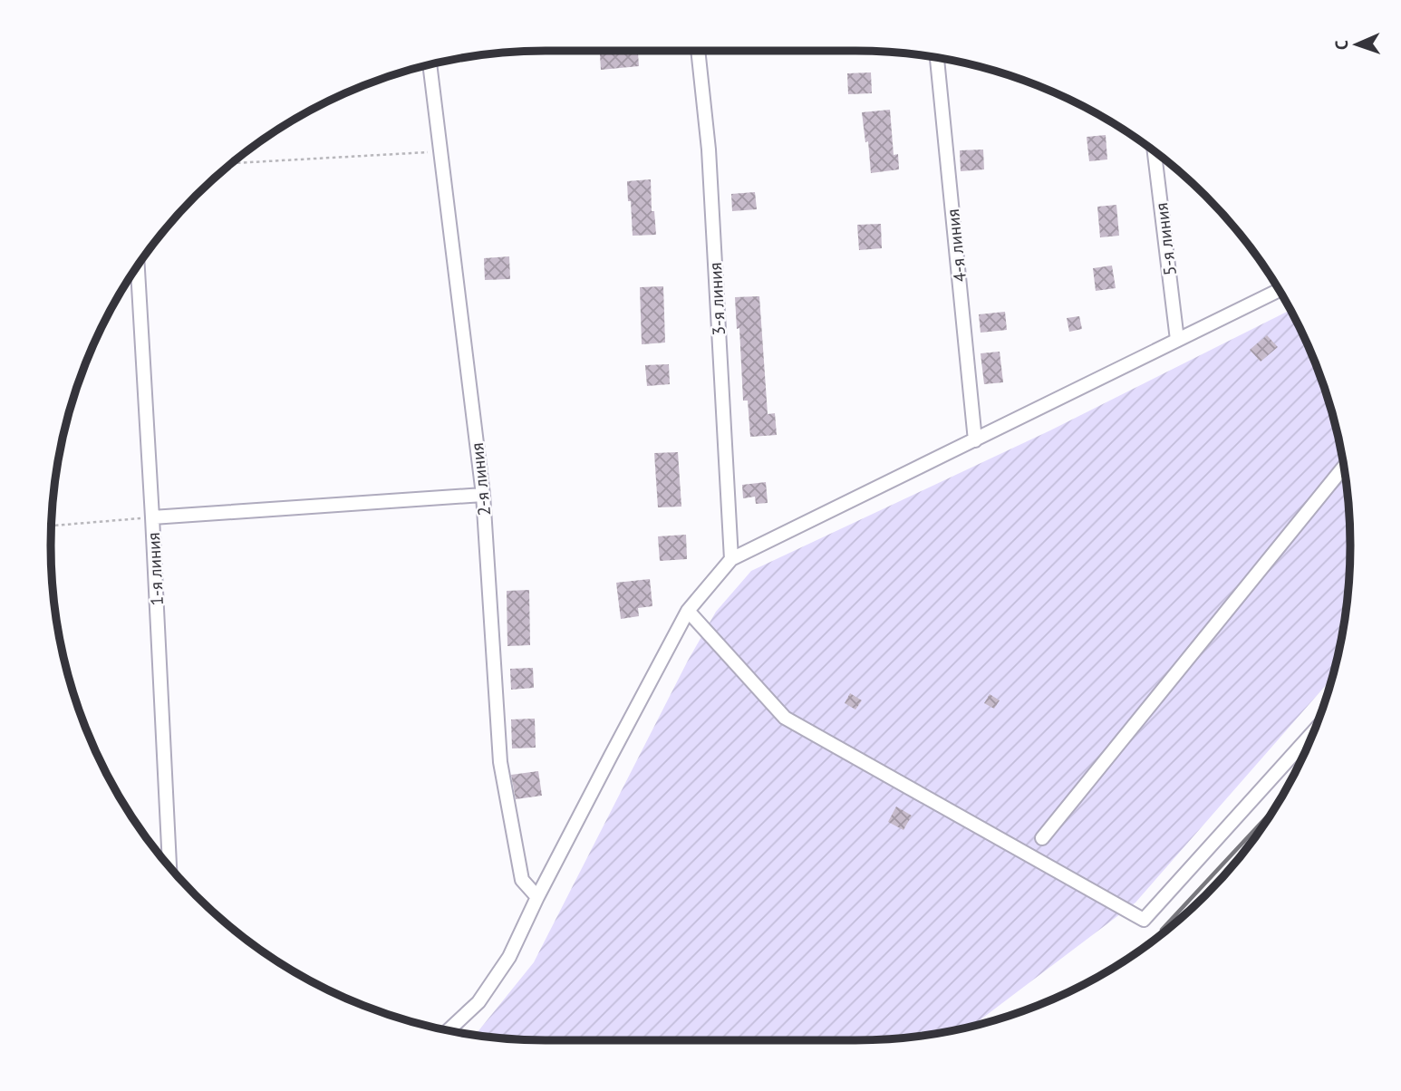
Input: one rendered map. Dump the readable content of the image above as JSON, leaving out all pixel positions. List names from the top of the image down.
{
  "streets": {
    "street": [
      "5-я линия",
      "4-я линия",
      "3-я линия",
      "2-я линия",
      "1-я линия"
    ]
  },
  "north": "left"
}
